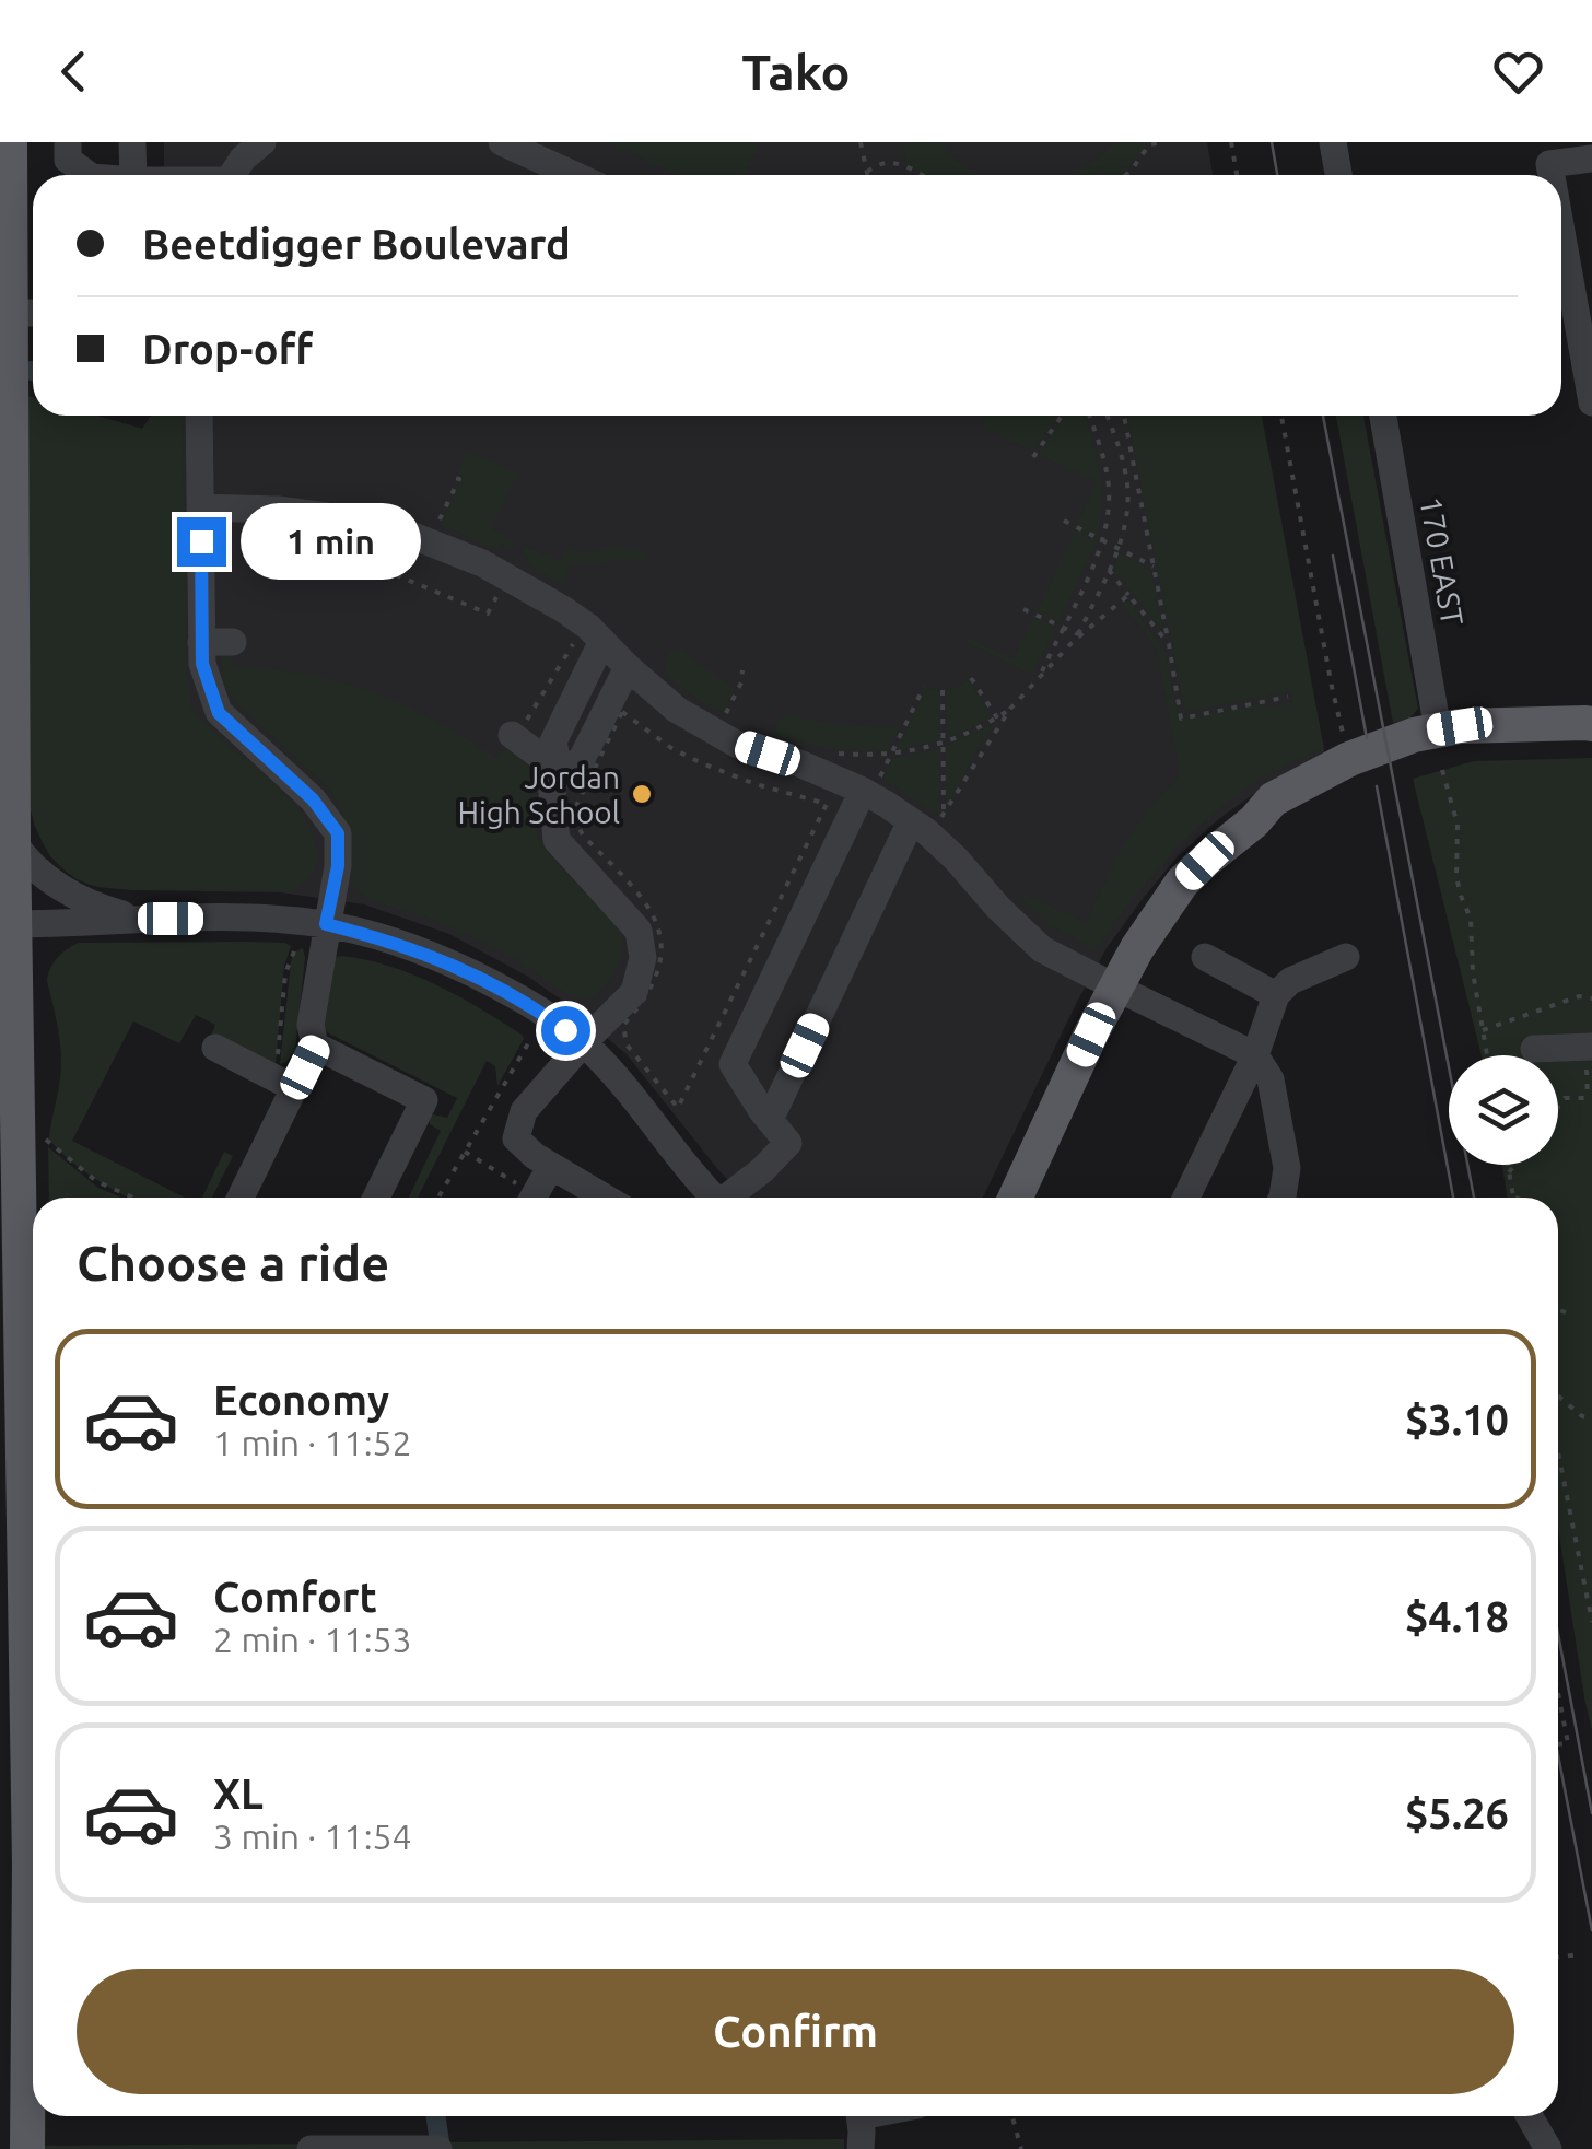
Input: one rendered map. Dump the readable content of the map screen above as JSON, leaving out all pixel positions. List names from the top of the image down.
{
  "streets": {
    "street": ["170 EAST"]
  },
  "places": ["Jordan High School"],
  "page": {
    "header": "Tako",
    "banner": ["Beetdigger Boulevard", "Drop-off"],
    "bubble": "1 min",
    "heading": "Choose a ride",
    "list": [
      {
        "name": "Economy",
        "note": "1 min · 11:52",
        "value": "$3.10"
      },
      {
        "name": "Comfort",
        "note": "2 min · 11:53",
        "value": "$4.18"
      },
      {
        "name": "XL",
        "note": "3 min · 11:54",
        "value": "$5.26"
      }
    ],
    "buttons": "Confirm"
  }
}
